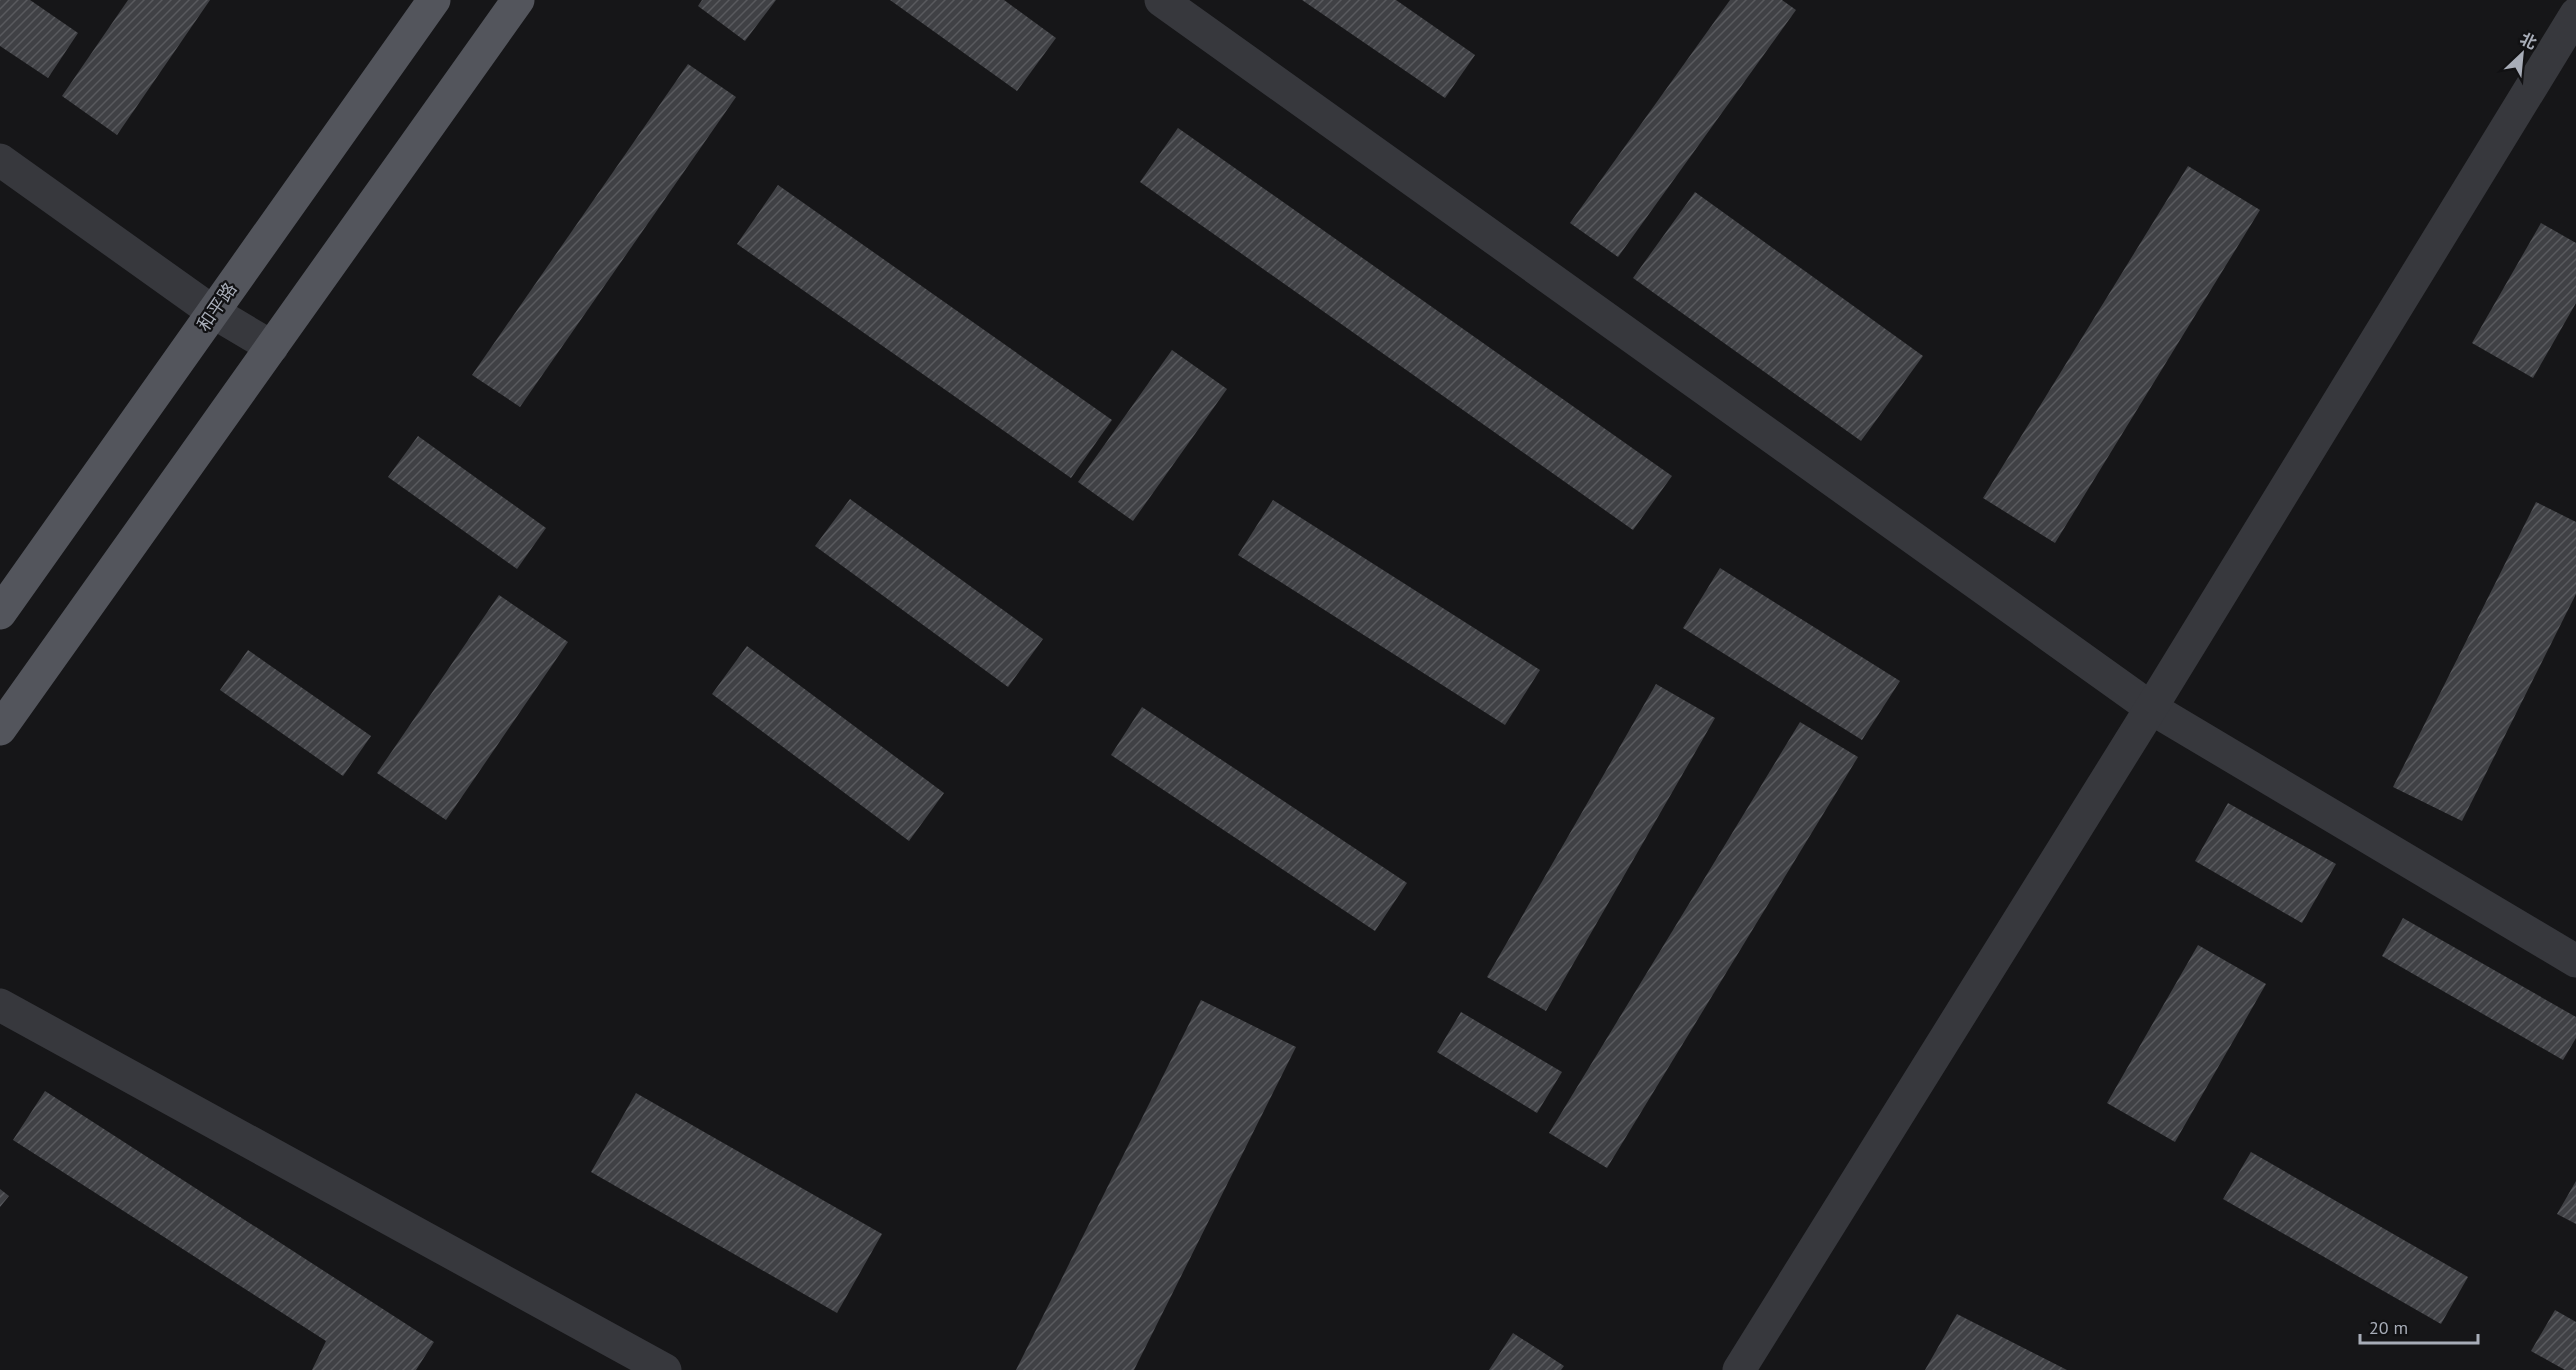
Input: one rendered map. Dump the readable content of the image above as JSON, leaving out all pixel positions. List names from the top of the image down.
{
  "streets": {
    "main road": ["和平路"]
  },
  "scale_bar": "20 m",
  "north": "top right"
}
